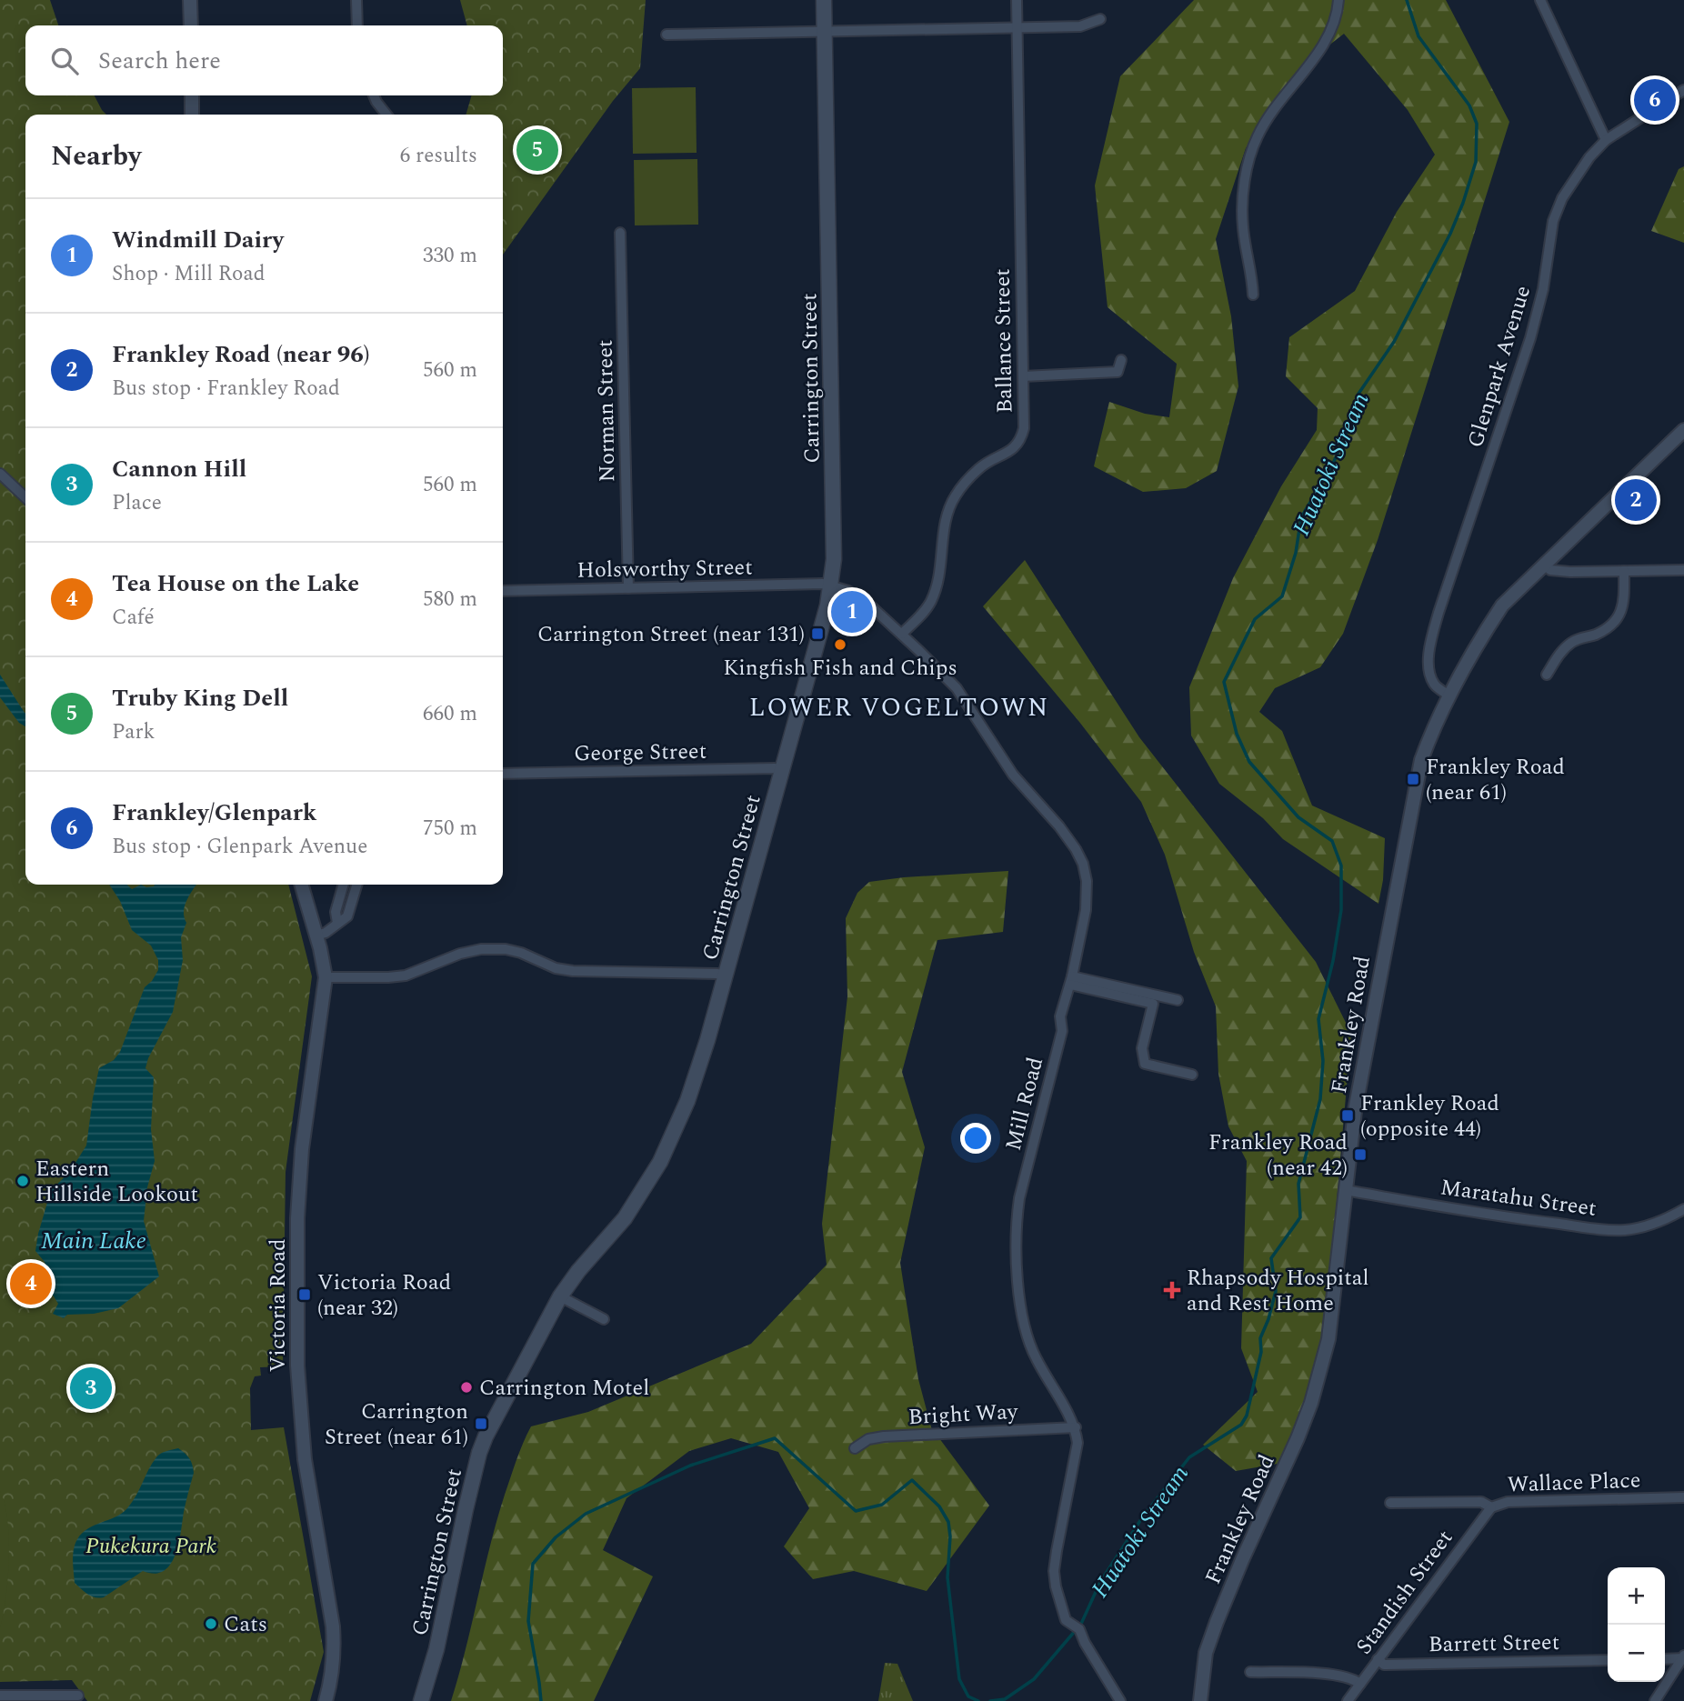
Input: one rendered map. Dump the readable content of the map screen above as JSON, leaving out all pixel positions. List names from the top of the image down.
{
  "streets": {
    "main road": ["Carrington Street"],
    "street": [
      "Ballance Street",
      "Glenpark Avenue",
      "Norman Street",
      "Holsworthy Street",
      "George Street",
      "Frankley Road",
      "Mill Road",
      "Maratahu Street",
      "Victoria Road",
      "Bright Way",
      "Wallace Place",
      "Standish Street",
      "Barrett Street"
    ]
  },
  "crossings": [
    ["Ballance Street", "Mill Road"],
    ["Glenpark Avenue", "Frankley Road"],
    ["Carrington Street", "Holsworthy Street"],
    ["Carrington Street", "George Street"],
    ["Carrington Street", "Mill Road"],
    ["Norman Street", "Holsworthy Street"],
    ["Holsworthy Street", "Mill Road"],
    ["Frankley Road", "Maratahu Street"],
    ["Mill Road", "Bright Way"],
    ["Wallace Place", "Standish Street"],
    ["Standish Street", "Barrett Street"]
  ],
  "districts": ["LOWER VOGELTOWN"],
  "water": ["Huatoki Stream", "Main Lake"],
  "parks": ["Pukekura Park"],
  "places": {
    "transit": [
      "Carrington Street (near 131)",
      "Frankley Road (near 61)",
      "Frankley Road (opposite 44)",
      "Frankley Road (near 42)",
      "Victoria Road (near 32)",
      "Carrington Street (near 61)"
    ],
    "other": [
      "Kingfish Fish and Chips",
      "Eastern Hillside Lookout",
      "Carrington Motel",
      "Cats"
    ],
    "health": ["Rhapsody Hospital and Rest Home"]
  },
  "page": {
    "search": "Search here",
    "pins": [
      "6",
      "5",
      "2",
      "1",
      "4",
      "3"
    ],
    "heading": ["Nearby", "6 results"],
    "list": [
      {
        "mark": "1",
        "name": "Windmill Dairy",
        "note": "Shop · Mill Road",
        "value": "330 m"
      },
      {
        "mark": "2",
        "name": "Frankley Road (near 96)",
        "note": "Bus stop · Frankley Road",
        "value": "560 m"
      },
      {
        "mark": "3",
        "name": "Cannon Hill",
        "note": "Place",
        "value": "560 m"
      },
      {
        "mark": "4",
        "name": "Tea House on the Lake",
        "note": "Café",
        "value": "580 m"
      },
      {
        "mark": "5",
        "name": "Truby King Dell",
        "note": "Park",
        "value": "660 m"
      },
      {
        "mark": "6",
        "name": "Frankley/Glenpark",
        "note": "Bus stop · Glenpark Avenue",
        "value": "750 m"
      }
    ],
    "map_buttons": ["+", "−"]
  }
}
